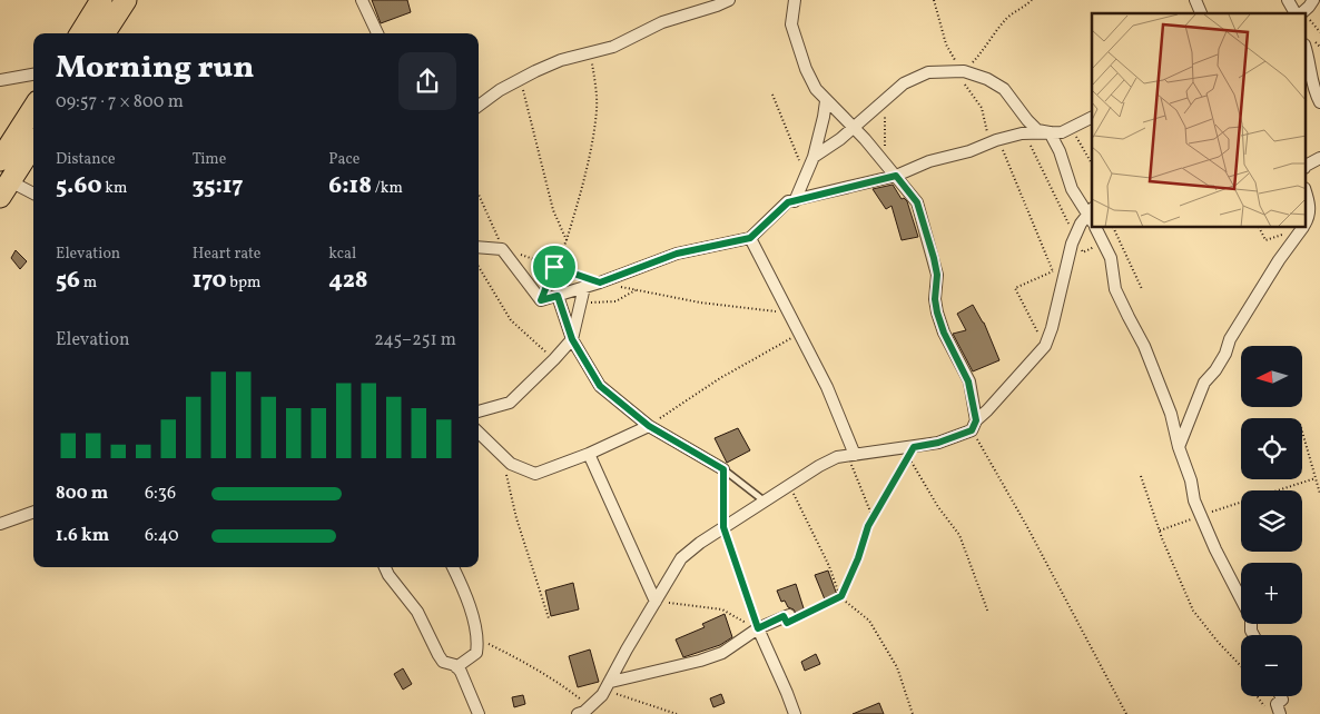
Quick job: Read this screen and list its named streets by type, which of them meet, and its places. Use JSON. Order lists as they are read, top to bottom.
{
  "north": "left",
  "page": {
    "heading": ["Morning run", "09:57 · 7 × 800 m"],
    "stats": [
      ["Distance", "5.60 km"],
      ["Time", "35:17"],
      ["Pace", "6:18 /km"],
      ["Elevation", "56 m"],
      ["Heart rate", "170 bpm"],
      ["kcal", "428"]
    ],
    "chart": ["Elevation", "245–251 m"],
    "map_buttons": ["+", "−"],
    "list": [
      {
        "name": "800 m",
        "note": "6:36"
      },
      {
        "name": "1.6 km",
        "note": "6:40"
      }
    ]
  }
}
